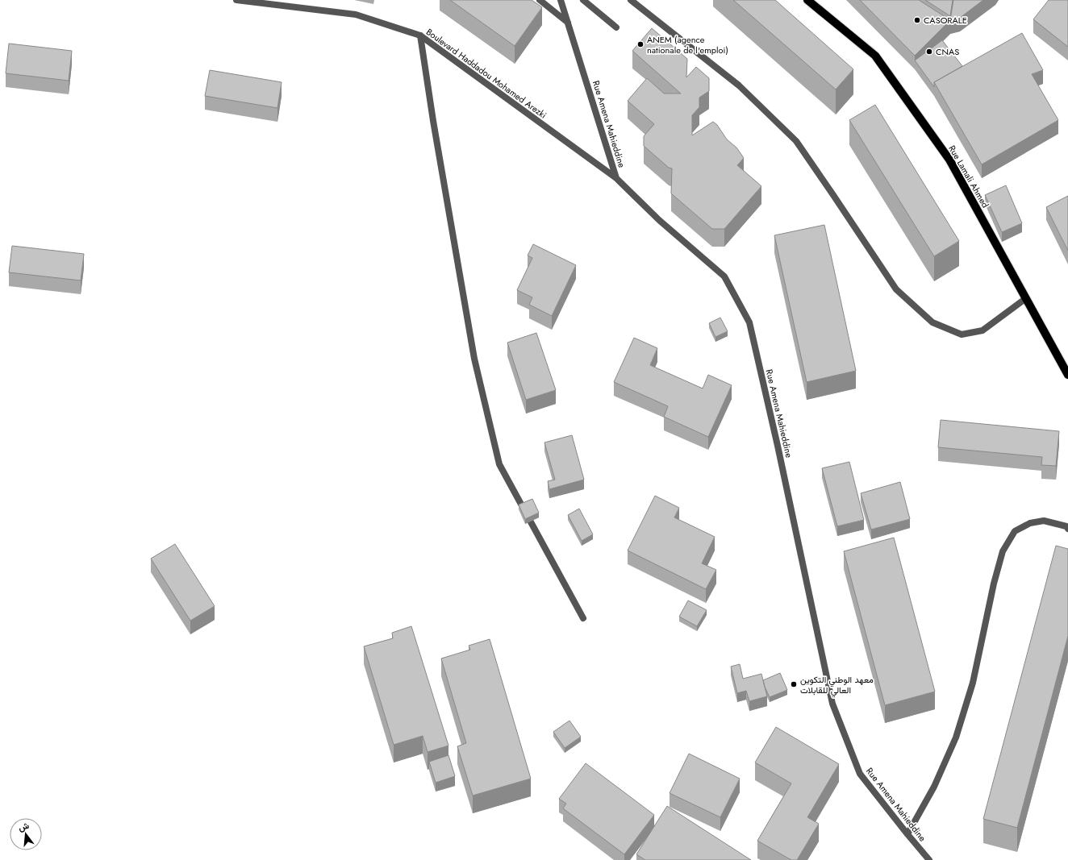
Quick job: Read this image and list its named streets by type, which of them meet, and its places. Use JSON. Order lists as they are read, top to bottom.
{
  "streets": {
    "main road": ["Rue Lamali Ahmed"],
    "street": ["Boulevard Haddadou Mohamed Arezki", "Rue Amena Mahieddine"]
  },
  "crossings": [
    ["Boulevard Haddadou Mohamed Arezki", "Rue Amena Mahieddine"]
  ],
  "places": [
    "CASORALE",
    "ANEM (agence nationale de l'emploi)",
    "CNAS",
    "معهد الوطني التكوين العالي للقابلات"
  ],
  "north": "top"
}
